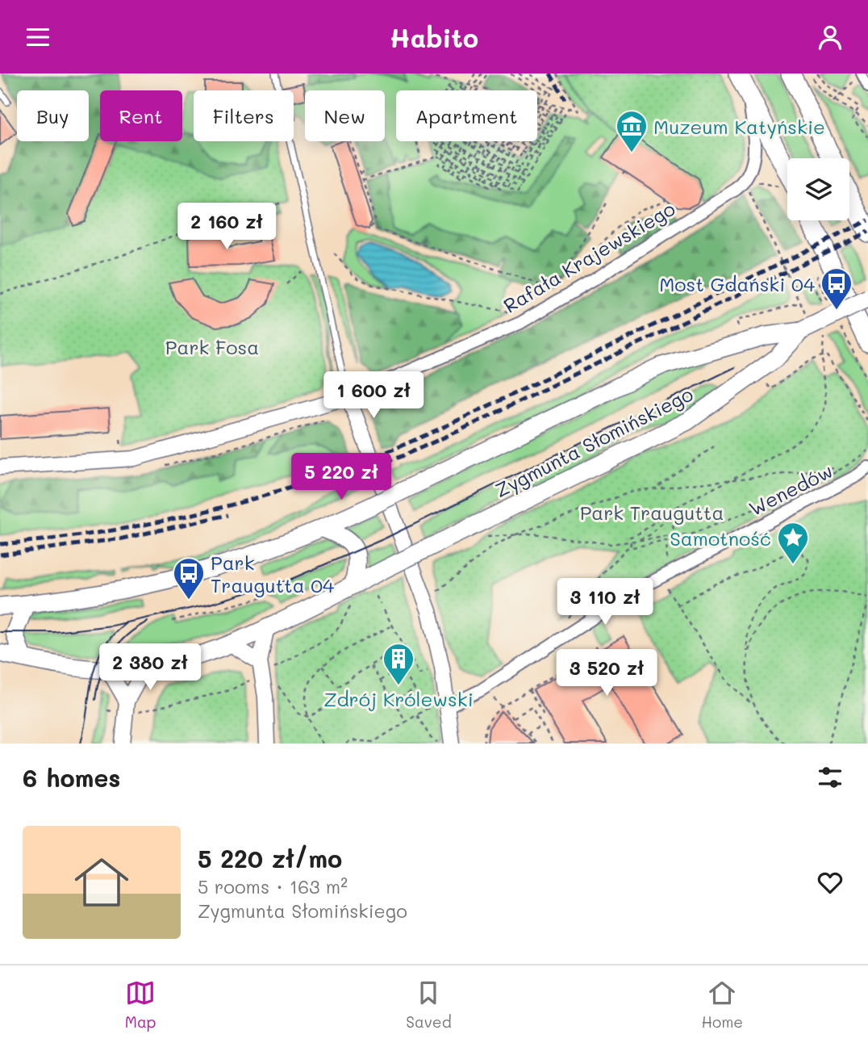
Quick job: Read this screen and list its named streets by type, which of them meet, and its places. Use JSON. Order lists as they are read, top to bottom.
{
  "streets": {
    "main road": ["Zygmunta Słomińskiego"],
    "street": ["Rafała Krajewskiego", "Wenedów"]
  },
  "parks": ["Park Fosa", "Park Traugutta"],
  "places": {
    "museum": ["Muzeum Katyńskie"],
    "bus stop": ["Most Gdański 04", "Park Traugutta 04"],
    "place": ["Samotność"],
    "building": ["Zdrój Królewski"]
  },
  "page": {
    "header": "Habito",
    "chip": [
      "Buy",
      "Rent",
      "Filters",
      "New",
      "Apartment"
    ],
    "price": [
      "2 160 zł",
      "1 600 zł",
      "5 220 zł",
      "3 110 zł",
      "2 380 zł",
      "3 520 zł"
    ],
    "heading": "6 homes",
    "list": [
      {
        "name": "5 220 zł/mo",
        "note": "5 rooms · 163 m² · Zygmunta Słomińskiego"
      }
    ],
    "tabs": ["Map", "Saved", "Home"]
  }
}
